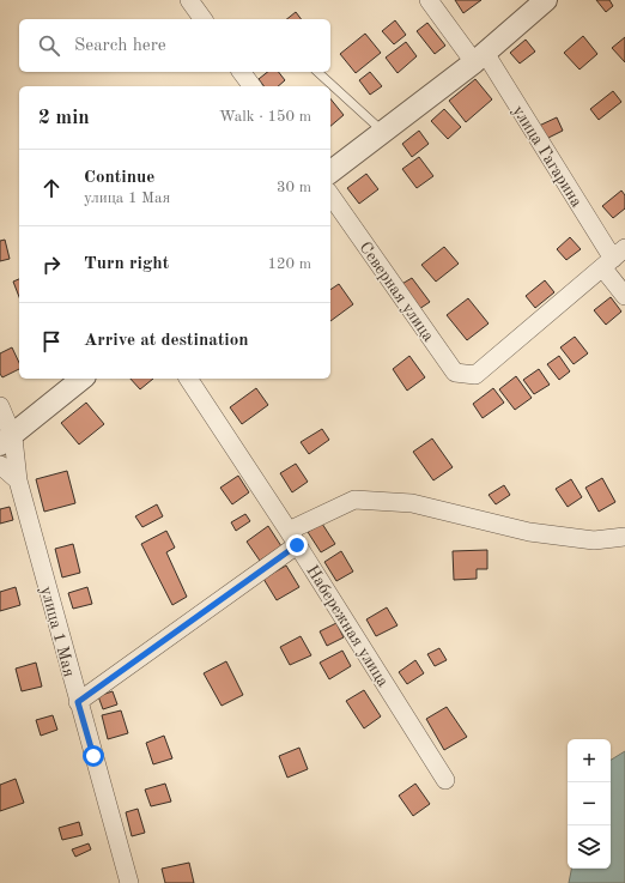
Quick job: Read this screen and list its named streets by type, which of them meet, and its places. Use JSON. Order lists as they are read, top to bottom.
{
  "streets": {
    "street": [
      "улица Гагарина",
      "Северная улица",
      "Набережная улица",
      "улица 1 Мая"
    ]
  },
  "crossings": [
    ["улица Гагарина", "Северная улица"]
  ],
  "page": {
    "search": "Search here",
    "heading": ["2 min", "Walk · 150 m"],
    "list": [
      ["Continue", "улица 1 Мая", "30 m"],
      ["Turn right", "120 m"],
      "Arrive at destination"
    ],
    "map_buttons": ["+", "−"]
  }
}
